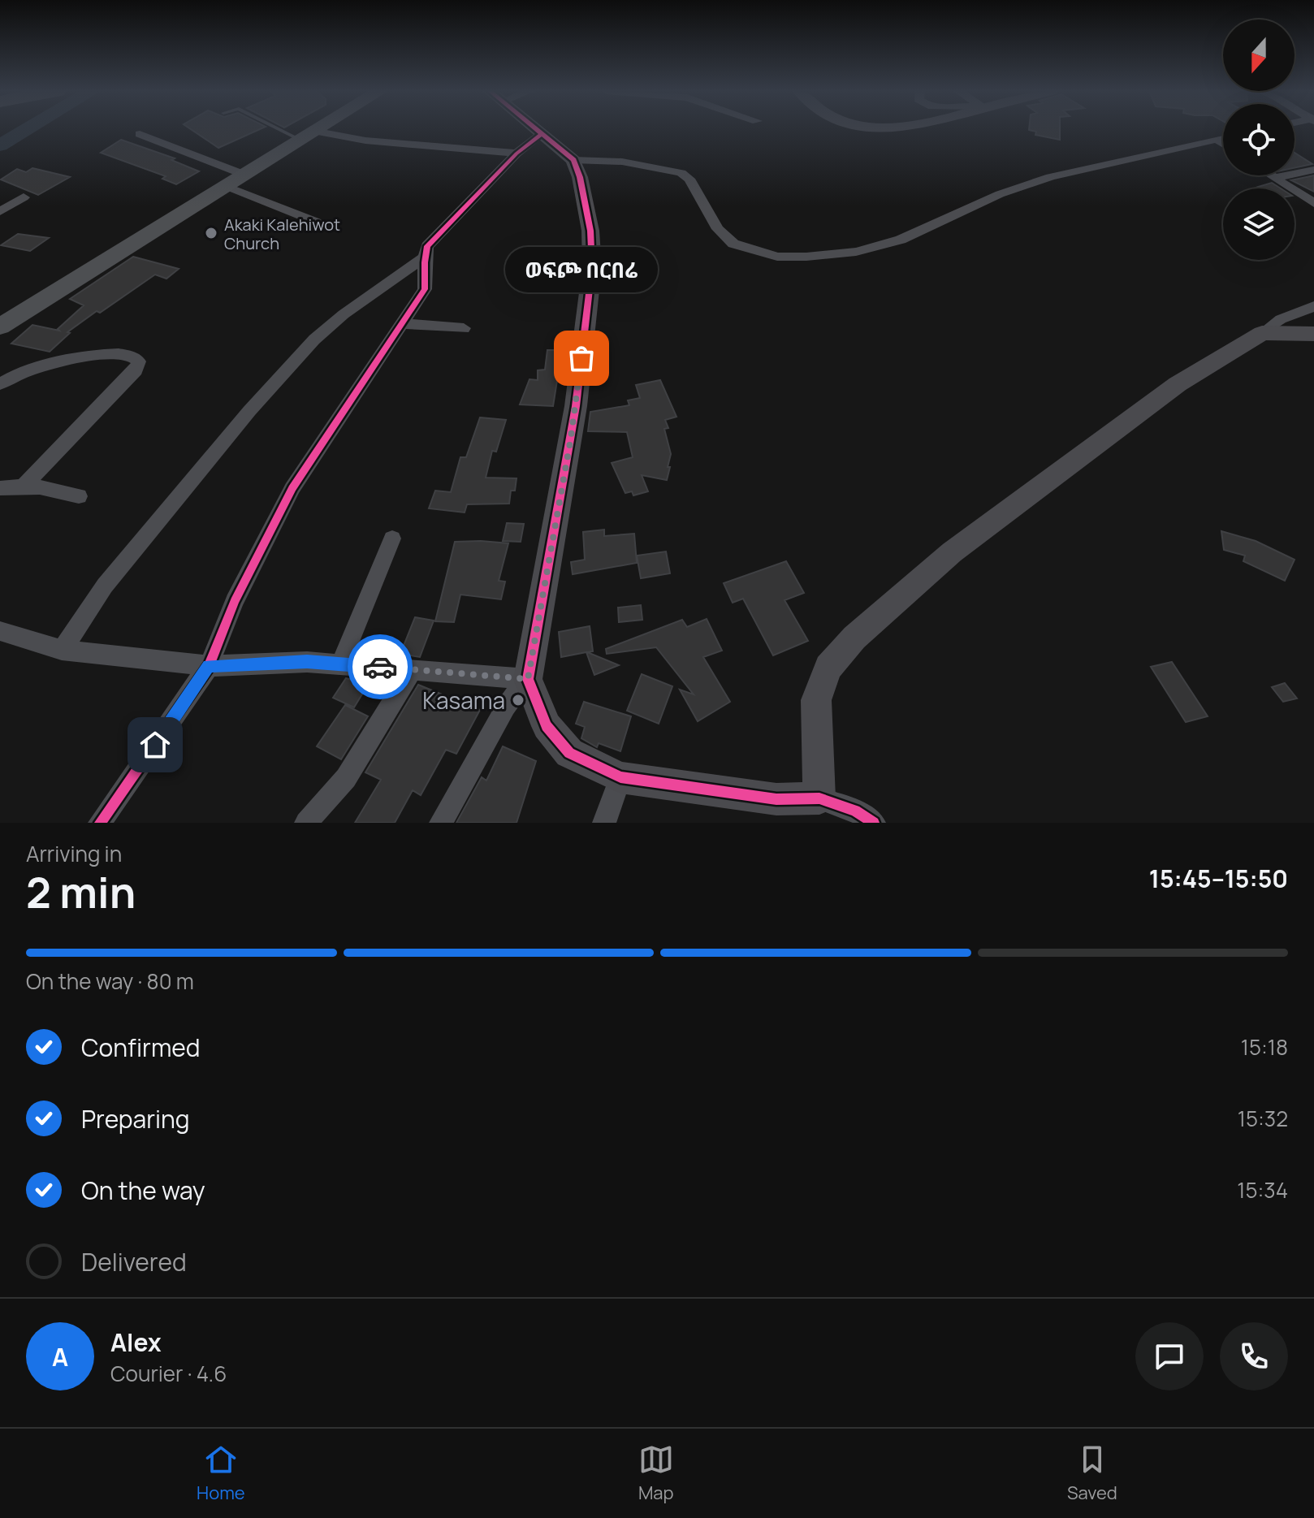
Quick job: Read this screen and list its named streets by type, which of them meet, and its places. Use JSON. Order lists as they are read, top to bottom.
{
  "places": ["Akaki Kalehiwot Church", "ወፍጮ በርበሬ", "Kasama"],
  "north": "bottom",
  "page": {
    "bubble": "ወፍጮ በርበሬ",
    "heading": ["2 min", "Arriving in", "15:45–15:50"],
    "panel": ["Alex", "Courier · 4.6"],
    "bar": "On the way · 80 m",
    "list": [
      ["Confirmed", "15:18"],
      ["Preparing", "15:32"],
      ["On the way", "15:34"],
      "Delivered"
    ],
    "round": "A",
    "tabs": ["Home", "Map", "Saved"]
  }
}
